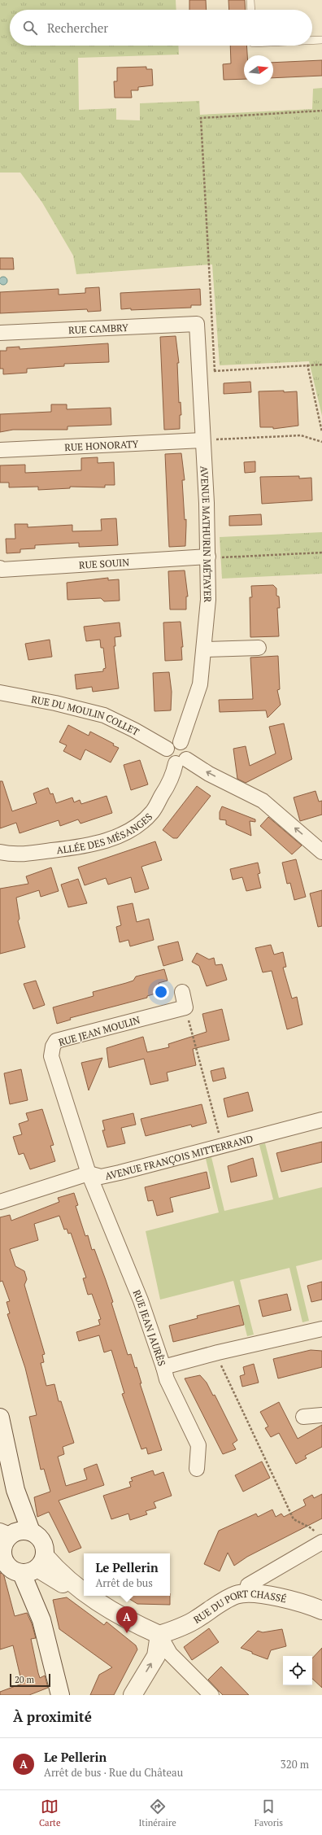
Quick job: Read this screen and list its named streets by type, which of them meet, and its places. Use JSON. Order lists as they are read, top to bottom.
{
  "streets": {
    "street": [
      "RUE CAMBRY",
      "RUE HONORATY",
      "AVENUE MATHURIN MÉTAYER",
      "RUE SOUIN",
      "RUE DU MOULIN COLLET",
      "ALLÉE DES MÉSANGES",
      "RUE JEAN MOULIN",
      "AVENUE FRANÇOIS MITTERRAND",
      "RUE JEAN JAURÈS",
      "RUE DU PORT CHASSÉ"
    ]
  },
  "crossings": [
    ["RUE CAMBRY", "AVENUE MATHURIN MÉTAYER"],
    ["RUE HONORATY", "AVENUE MATHURIN MÉTAYER"],
    ["AVENUE MATHURIN MÉTAYER", "RUE SOUIN"],
    ["AVENUE MATHURIN MÉTAYER", "RUE DU MOULIN COLLET"],
    ["AVENUE MATHURIN MÉTAYER", "ALLÉE DES MÉSANGES"],
    ["RUE DU MOULIN COLLET", "ALLÉE DES MÉSANGES"],
    ["RUE JEAN MOULIN", "AVENUE FRANÇOIS MITTERRAND"],
    ["RUE JEAN MOULIN", "RUE JEAN JAURÈS"],
    ["AVENUE FRANÇOIS MITTERRAND", "RUE JEAN JAURÈS"]
  ],
  "scale_bar": "20 m",
  "north": "right",
  "page": {
    "search": "Rechercher",
    "popup": ["Le Pellerin", "Arrêt de bus"],
    "pins": "A",
    "scale": "20 m",
    "heading": "À proximité",
    "list": [
      {
        "mark": "A",
        "name": "Le Pellerin",
        "note": "Arrêt de bus · Rue du Château",
        "value": "320 m"
      }
    ],
    "nav": ["Carte", "Itinéraire", "Favoris"]
  }
}
